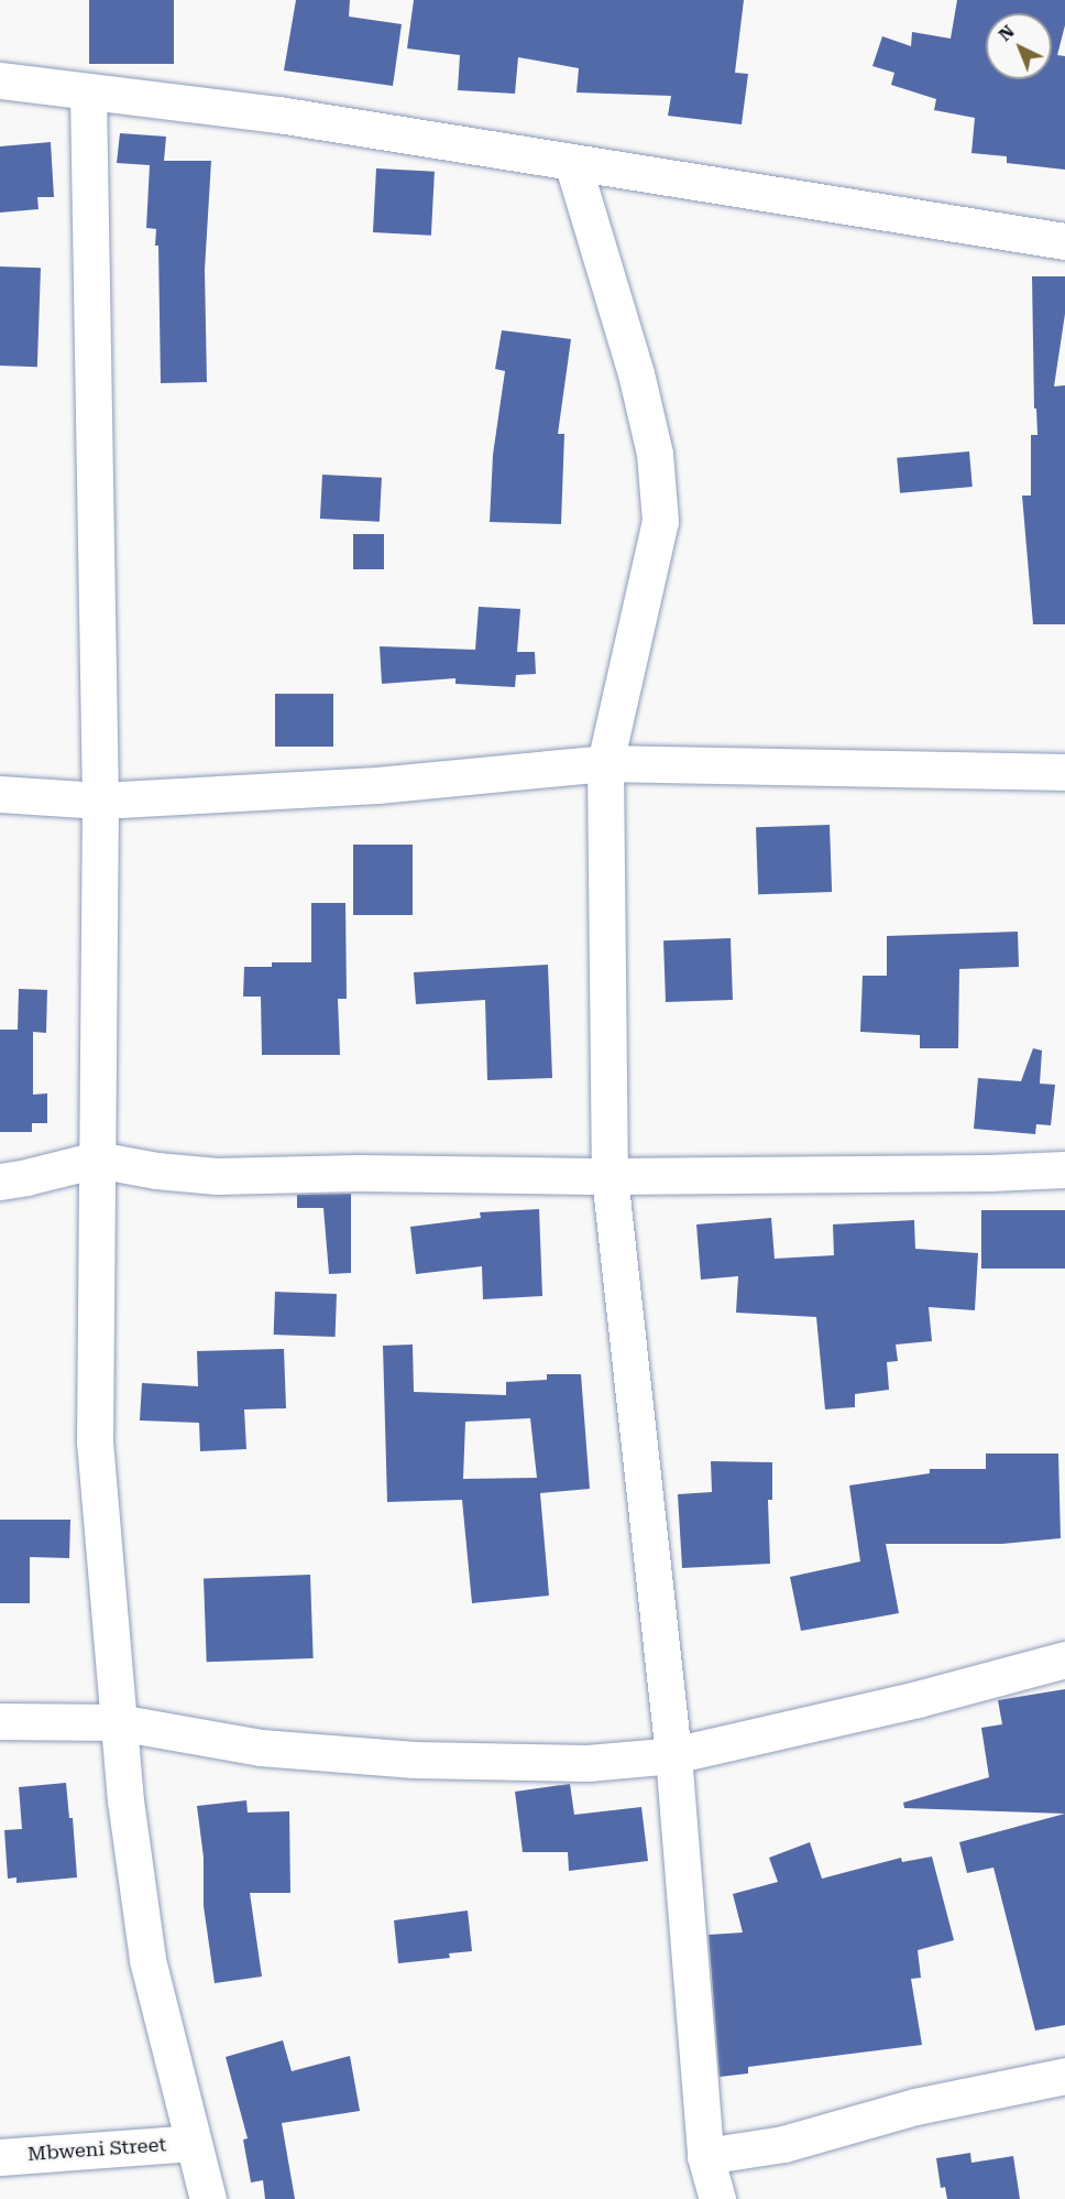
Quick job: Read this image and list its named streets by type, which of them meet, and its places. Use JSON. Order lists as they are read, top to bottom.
{
  "streets": {
    "street": ["Mbweni Street"]
  },
  "north": "top left"
}
